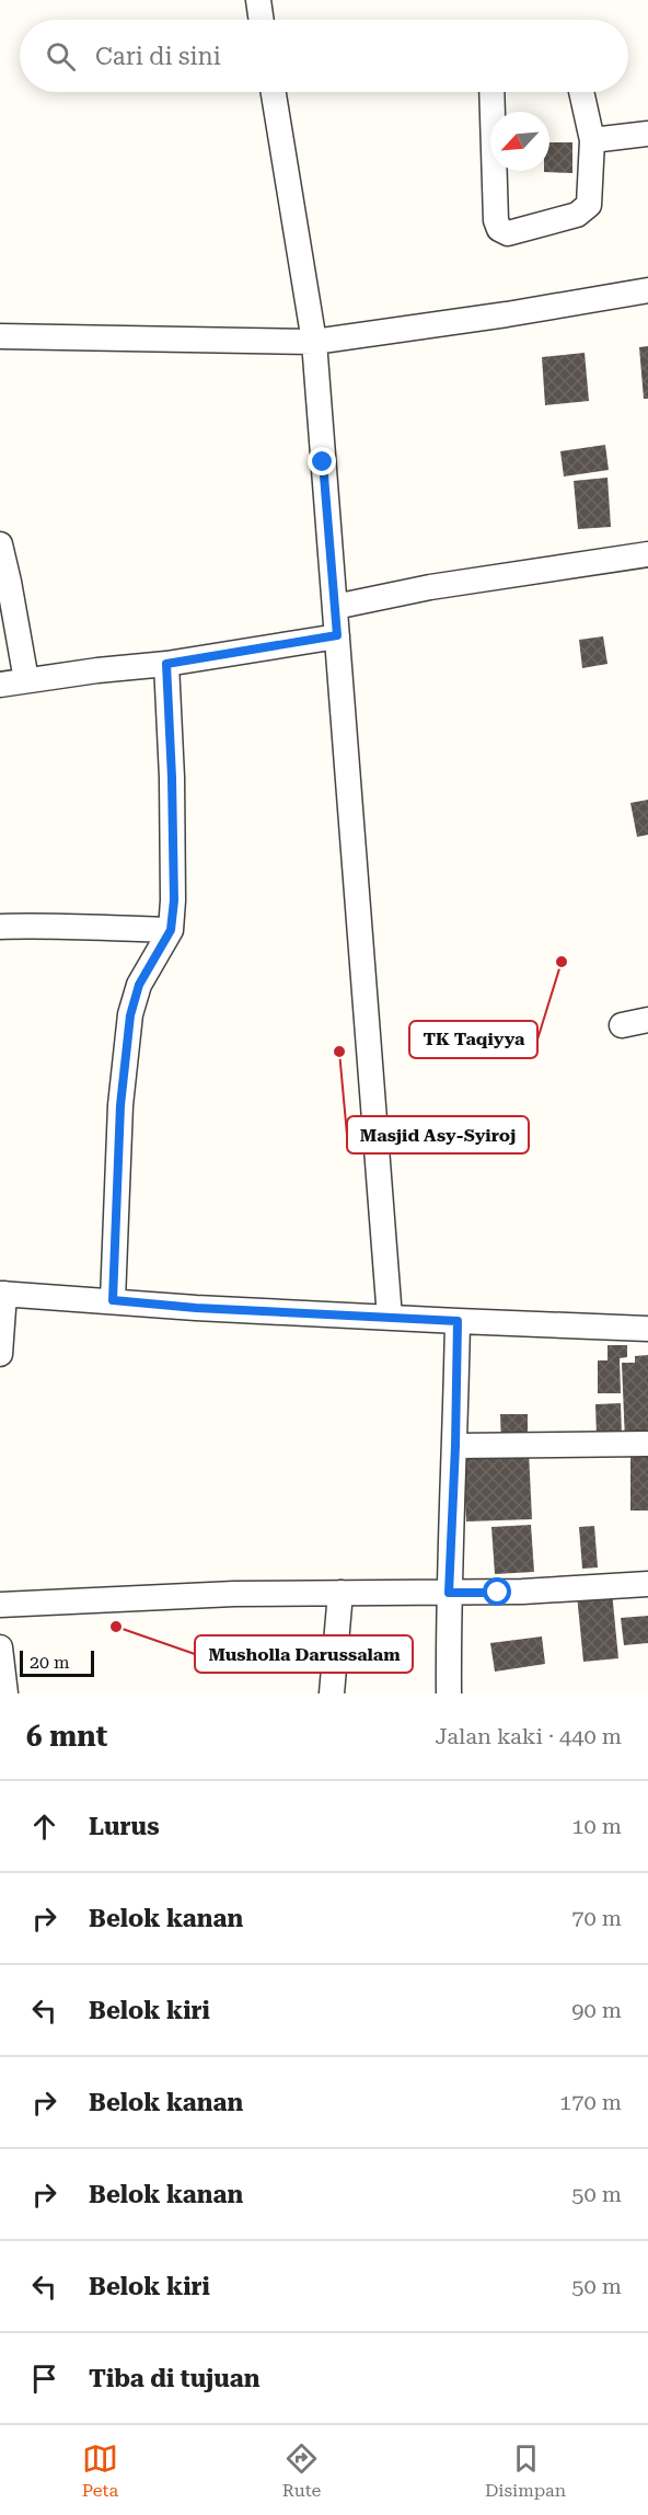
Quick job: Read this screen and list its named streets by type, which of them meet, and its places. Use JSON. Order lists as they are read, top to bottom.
{
  "places": ["TK Taqiyya", "Masjid Asy-Syiroj", "Musholla Darussalam"],
  "scale_bar": "20 m",
  "north": "bottom left",
  "page": {
    "search": "Cari di sini",
    "scale": "20 m",
    "heading": ["6 mnt", "Jalan kaki · 440 m"],
    "list": [
      ["Lurus", "10 m"],
      ["Belok kanan", "70 m"],
      ["Belok kiri", "90 m"],
      ["Belok kanan", "170 m"],
      ["Belok kanan", "50 m"],
      ["Belok kiri", "50 m"],
      "Tiba di tujuan"
    ],
    "nav": ["Peta", "Rute", "Disimpan"]
  }
}
